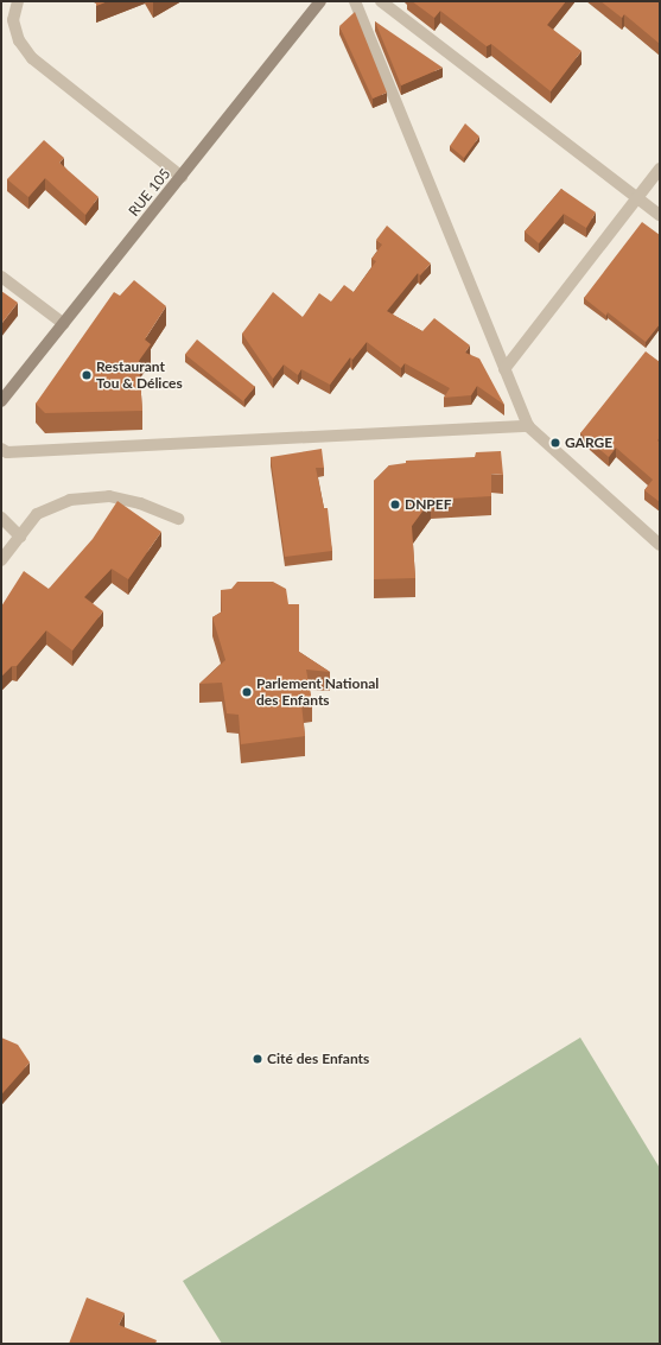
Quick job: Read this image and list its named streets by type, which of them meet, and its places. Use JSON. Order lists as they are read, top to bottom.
{
  "streets": {
    "street": ["RUE 105"]
  },
  "places": [
    "Restaurant Tou & Délices",
    "GARGE",
    "DNPEF",
    "Parlement National des Enfants",
    "Cité des Enfants"
  ]
}
